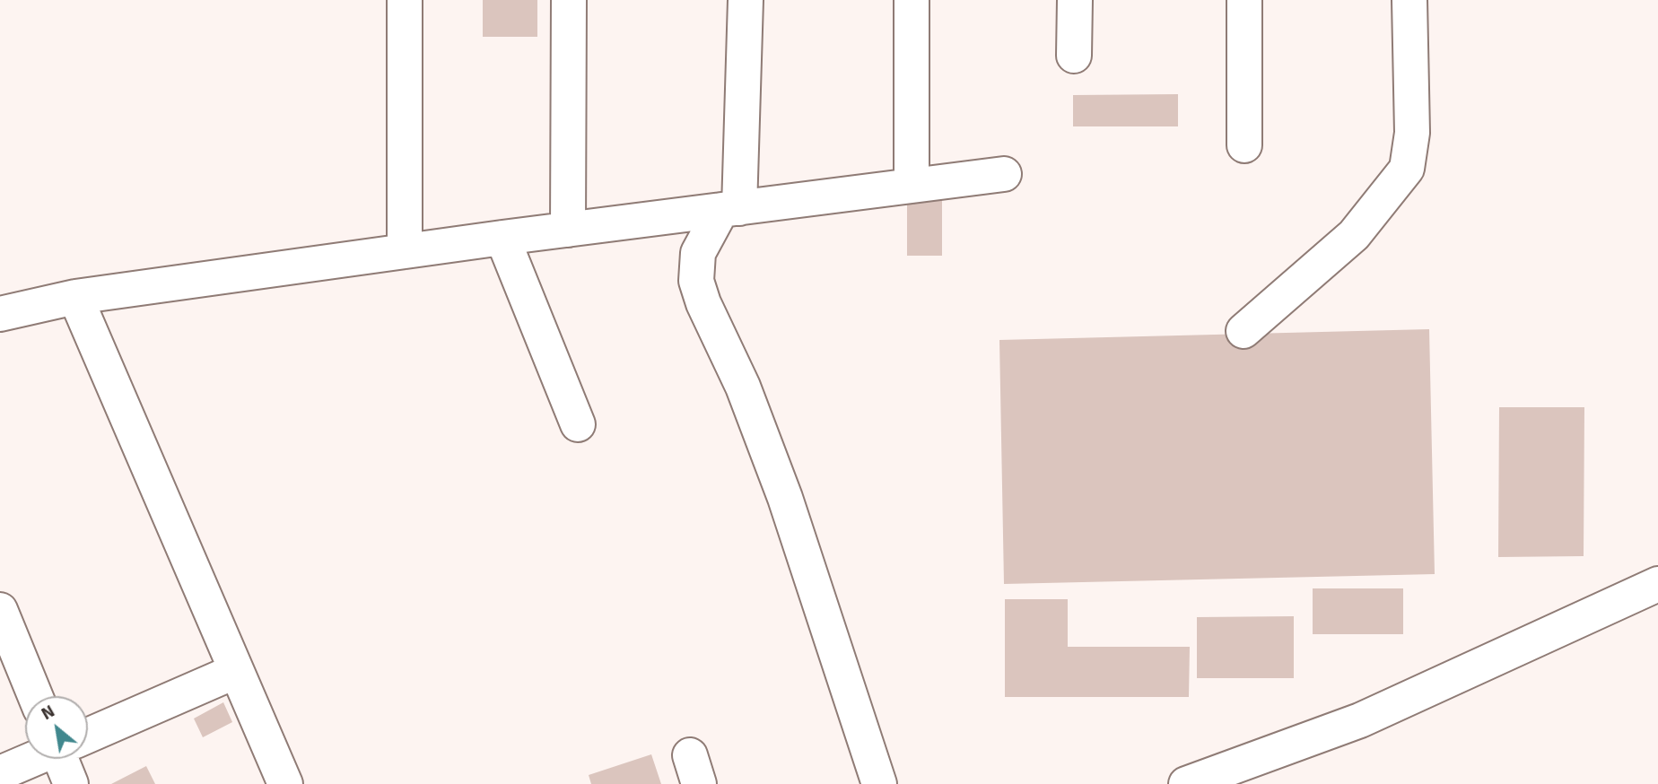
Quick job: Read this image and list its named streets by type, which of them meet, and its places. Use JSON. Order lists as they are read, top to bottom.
{
  "north": "top left"
}
